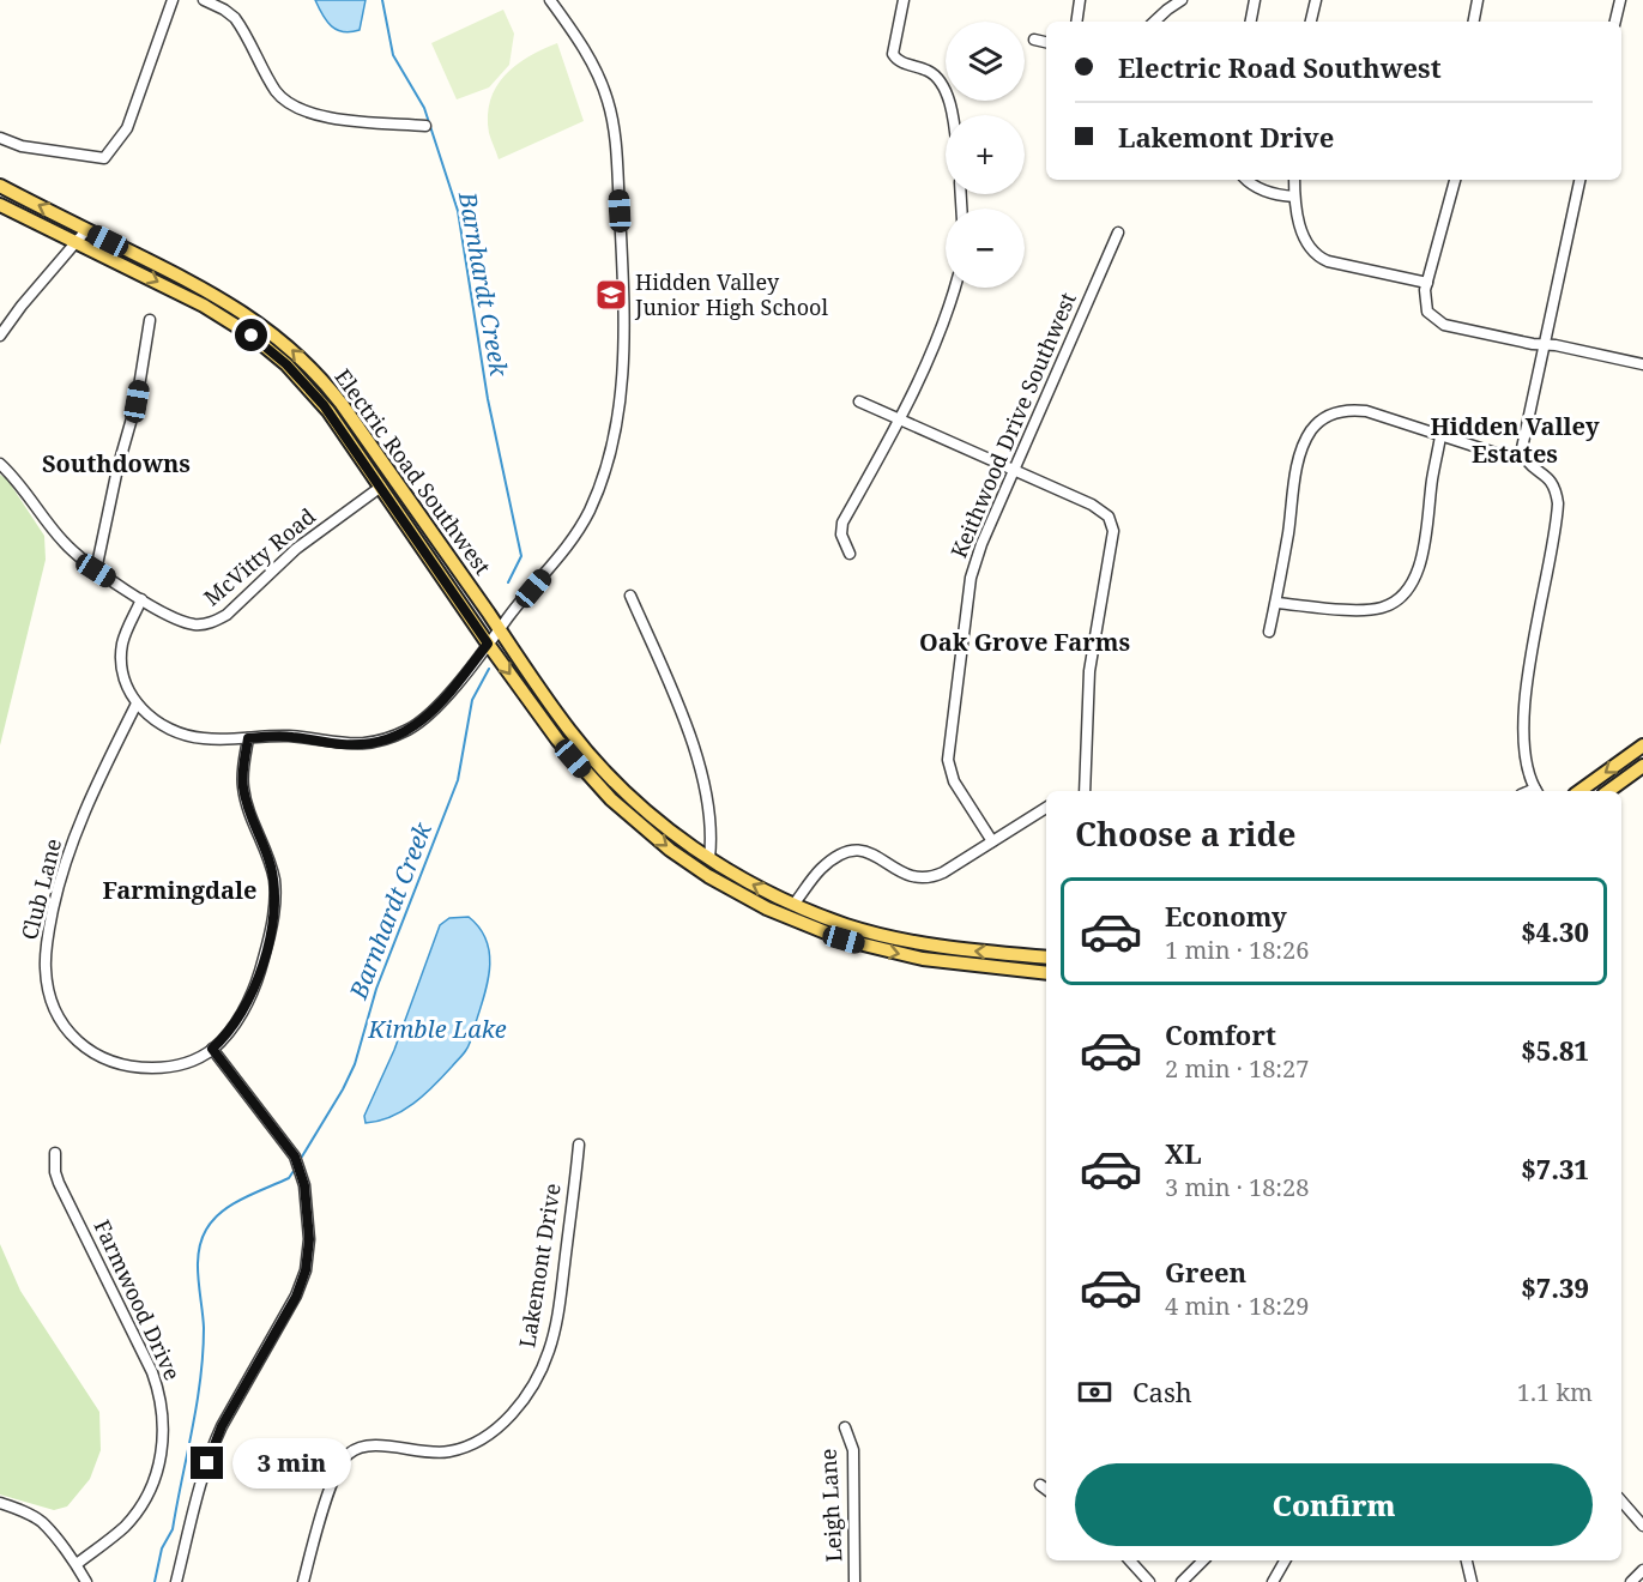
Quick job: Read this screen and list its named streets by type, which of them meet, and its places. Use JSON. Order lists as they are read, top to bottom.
{
  "streets": {
    "main road": ["Electric Road Southwest"],
    "street": [
      "Keithwood Drive Southwest",
      "McVitty Road",
      "Club Lane",
      "Lakemont Drive",
      "Farmwood Drive",
      "Leigh Lane"
    ]
  },
  "crossings": [
    ["Electric Road Southwest", "McVitty Road"]
  ],
  "districts": [
    "Hidden Valley Estates",
    "Southdowns",
    "Oak Grove Farms",
    "Farmingdale"
  ],
  "water": ["Barnhardt Creek", "Kimble Lake"],
  "places": {
    "school or university": ["Hidden Valley Junior High School"]
  },
  "page": {
    "map_buttons": ["+", "−"],
    "banner": ["Electric Road Southwest", "Lakemont Drive"],
    "heading": "Choose a ride",
    "list": [
      {
        "name": "Economy",
        "note": "1 min · 18:26",
        "value": "$4.30"
      },
      {
        "name": "Comfort",
        "note": "2 min · 18:27",
        "value": "$5.81"
      },
      {
        "name": "XL",
        "note": "3 min · 18:28",
        "value": "$7.31"
      },
      {
        "name": "Green",
        "note": "4 min · 18:29",
        "value": "$7.39"
      }
    ],
    "pay": ["Cash", "1.1 km"],
    "bubble": "3 min",
    "buttons": "Confirm"
  }
}
